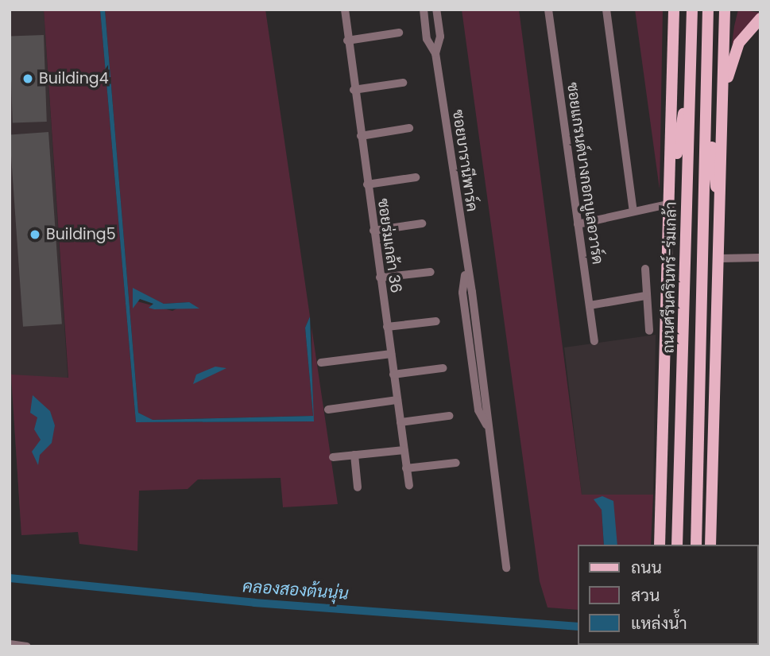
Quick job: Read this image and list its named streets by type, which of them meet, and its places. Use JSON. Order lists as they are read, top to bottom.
{
  "streets": {
    "main road": ["ถนนศรีนครินทร์-ร่มเกล้า"],
    "street": ["ซอยบารานีพาร์ค", "ซอยแกรนด์บางกอกบูเลอวาร์ด", "ซอยร่มเกล้า 36"]
  },
  "water": ["คลองสองต้นนุ่น"],
  "places": ["Building4", "Building5"],
  "legend": ["ถนน", "สวน", "แหล่งน้ำ"]
}
